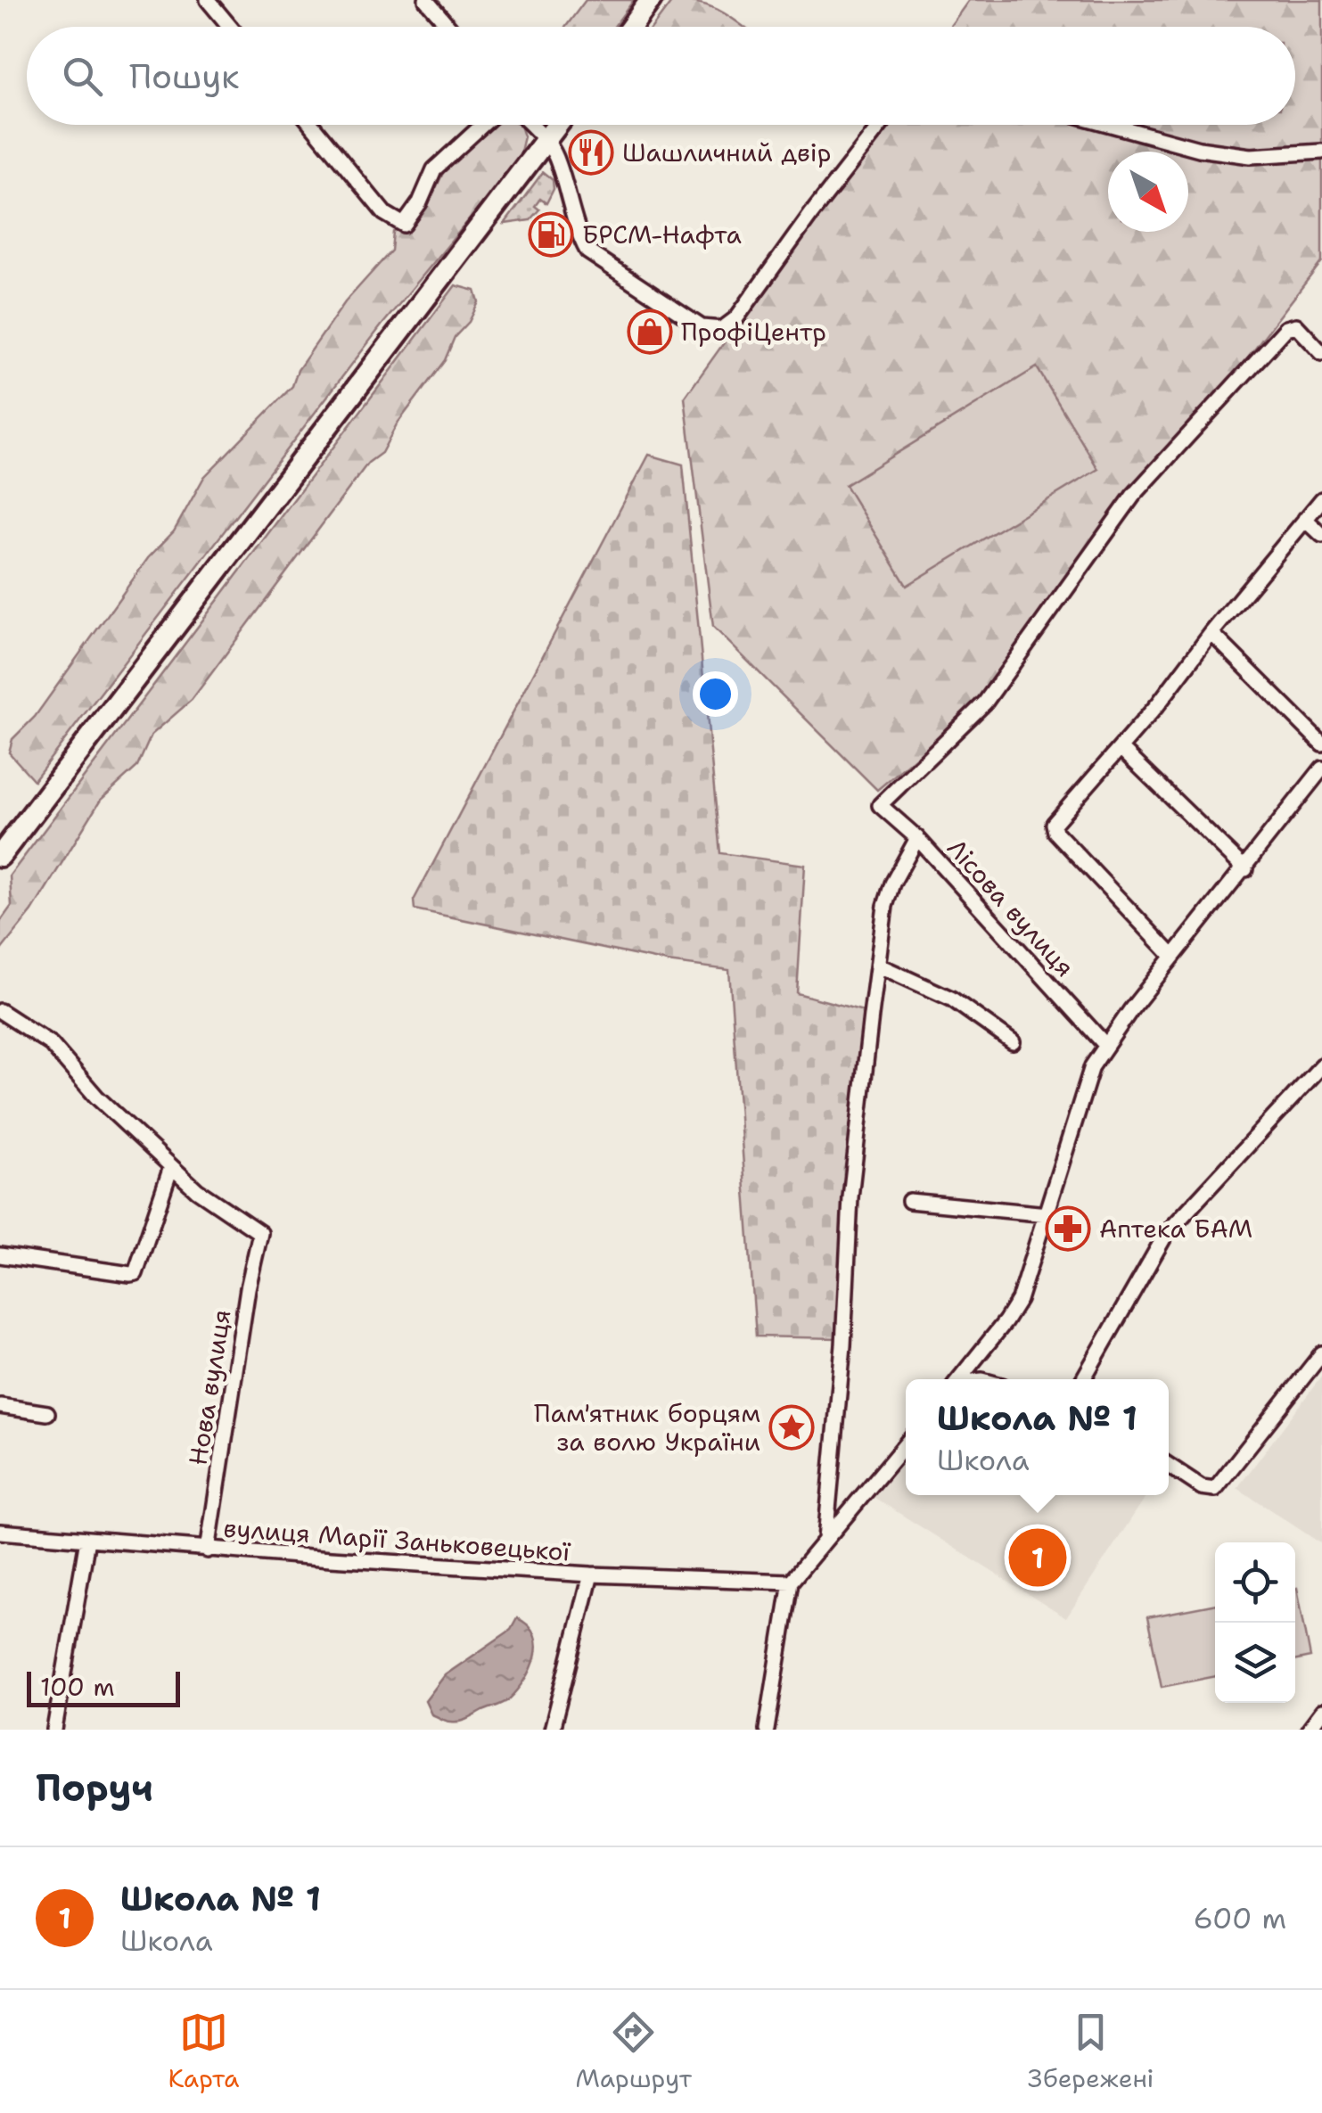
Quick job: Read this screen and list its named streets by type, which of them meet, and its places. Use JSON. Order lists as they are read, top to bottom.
{
  "streets": {
    "street": ["Лісова вулиця", "Нова вулиця", "вулиця Марії Заньковецької"]
  },
  "crossings": [
    ["Нова вулиця", "вулиця Марії Заньковецької"]
  ],
  "places": {
    "restaurant": ["Шашличний двір"],
    "fuel station": ["БРСМ-Нафта"],
    "shop": ["ПрофіЦентр"],
    "pharmacy": ["Аптека БАМ"],
    "place": ["Пам'ятник борцям за волю України"]
  },
  "scale_bar": "100 m",
  "north": "bottom right",
  "page": {
    "search": "Пошук",
    "popup": ["Школа № 1", "Школа"],
    "pins": "1",
    "scale": "100 m",
    "heading": "Поруч",
    "list": [
      {
        "mark": "1",
        "name": "Школа № 1",
        "note": "Школа",
        "value": "600 m"
      }
    ],
    "nav": ["Карта", "Маршрут", "Збережені"]
  }
}
